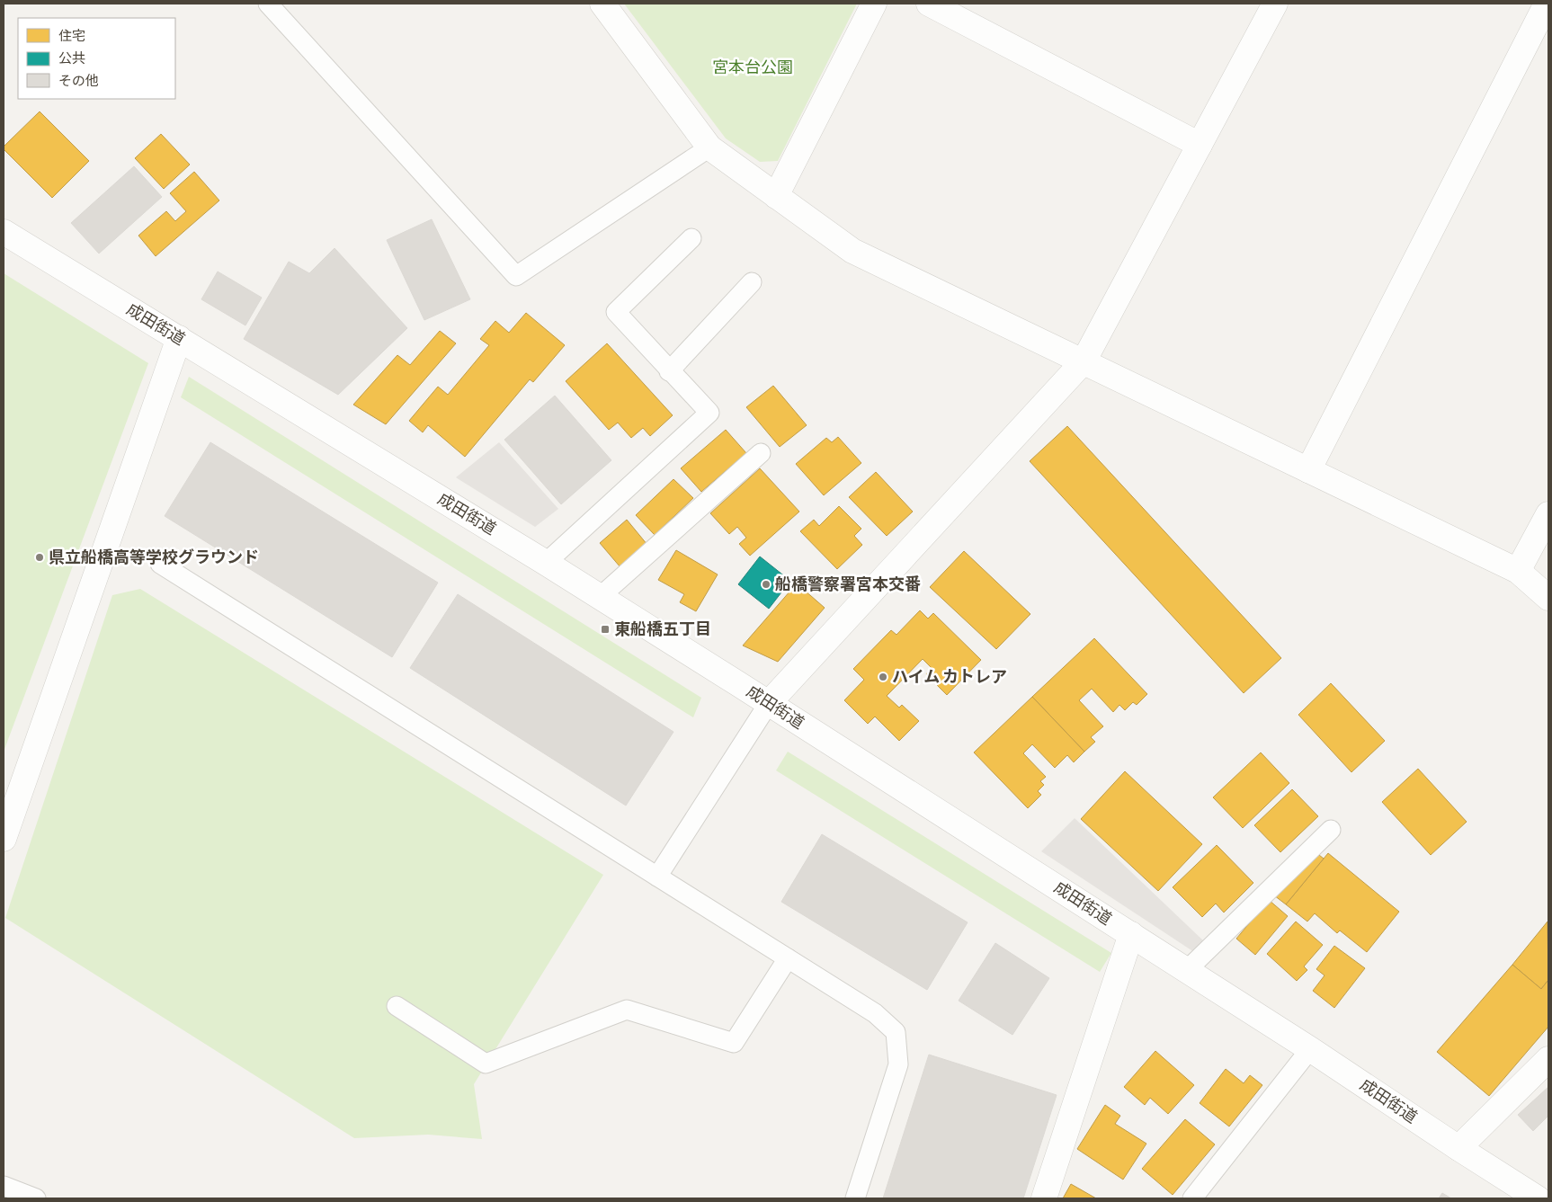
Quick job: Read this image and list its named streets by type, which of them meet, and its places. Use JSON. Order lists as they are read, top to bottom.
{
  "streets": {
    "street": ["成田街道"]
  },
  "parks": ["宮本台公園"],
  "places": {
    "other": ["県立船橋高等学校グラウンド", "船橋警察署宮本交番", "ハイム カトレア"],
    "transit": ["東船橋五丁目"]
  },
  "legend": ["住宅", "公共", "その他"]
}
